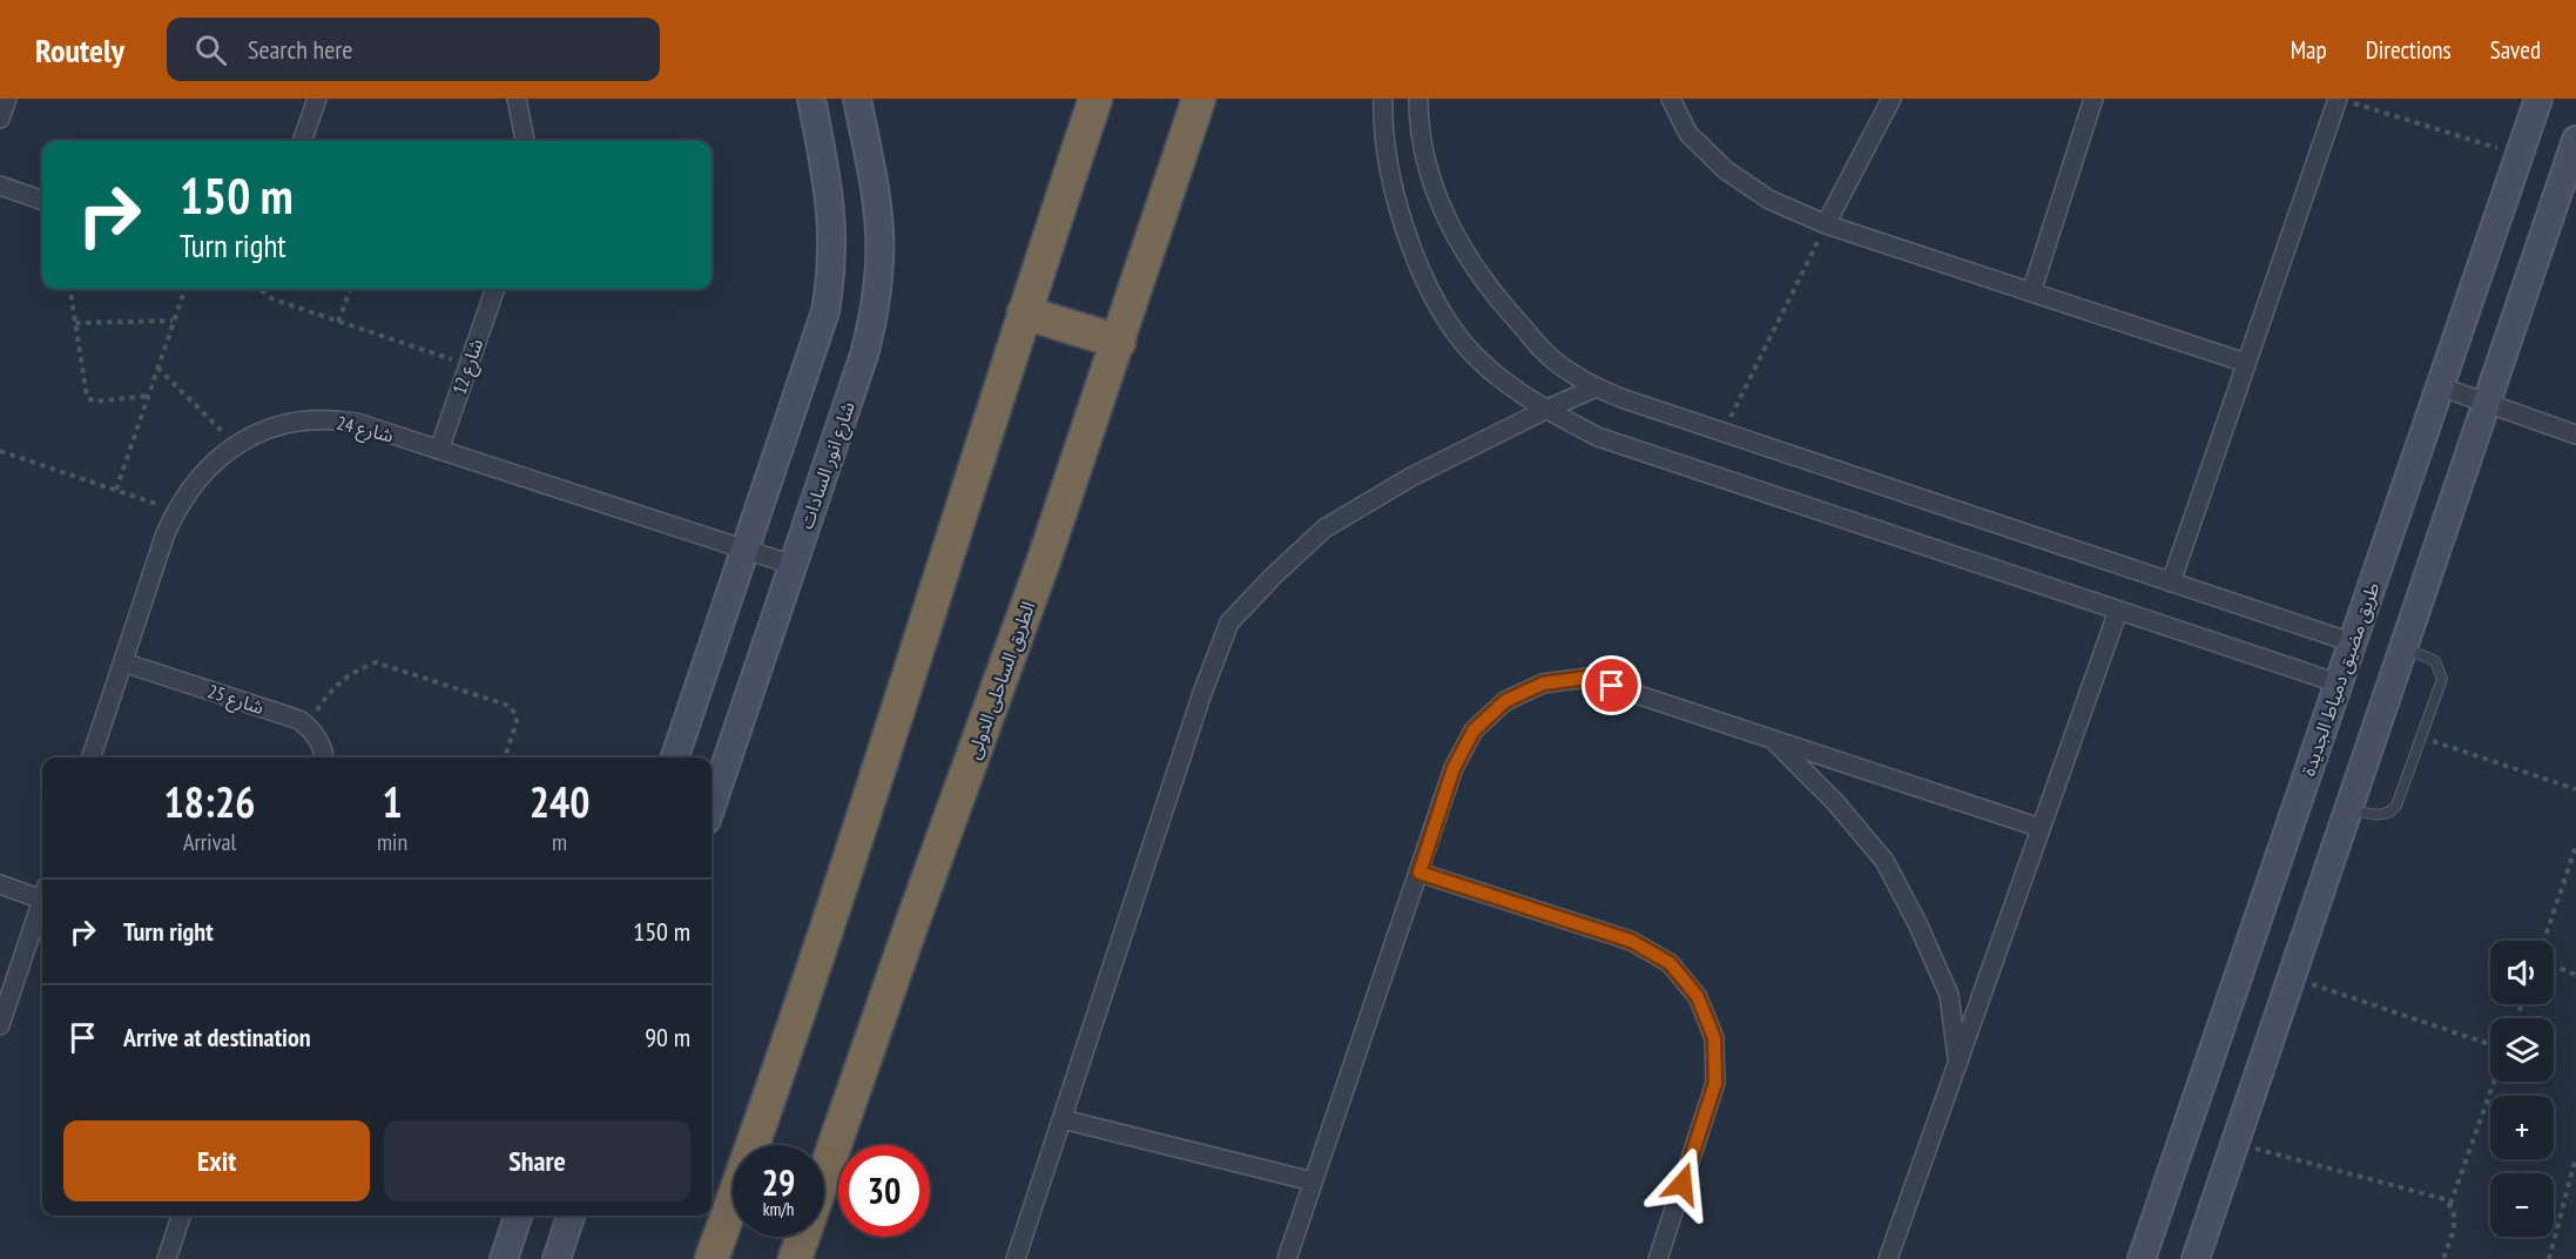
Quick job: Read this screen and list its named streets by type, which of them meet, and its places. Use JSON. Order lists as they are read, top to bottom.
{
  "streets": {
    "highway": ["الطريق الساحلى الدولى"],
    "street": [
      "شارع 12",
      "شارع 24",
      "شارع انور السادات",
      "طريق مضيق دمياط الجديدة",
      "شارع 25"
    ]
  },
  "crossings": [
    ["شارع 12", "شارع 24"],
    ["شارع 24", "شارع انور السادات"],
    ["شارع 24", "شارع 25"]
  ],
  "page": {
    "header": "Routely",
    "search": "Search here",
    "nav": ["Map", "Directions", "Saved"],
    "turn": ["150 m", "Turn right"],
    "eta": [
      "18:26",
      "Arrival",
      "1",
      "min",
      "240",
      "m"
    ],
    "list": [
      {
        "name": "Turn right",
        "value": "150 m"
      },
      {
        "name": "Arrive at destination",
        "value": "90 m"
      }
    ],
    "map_buttons": ["+", "−"],
    "buttons": ["Exit", "Share"],
    "speed": "29 km/h",
    "limit": "30"
  }
}
